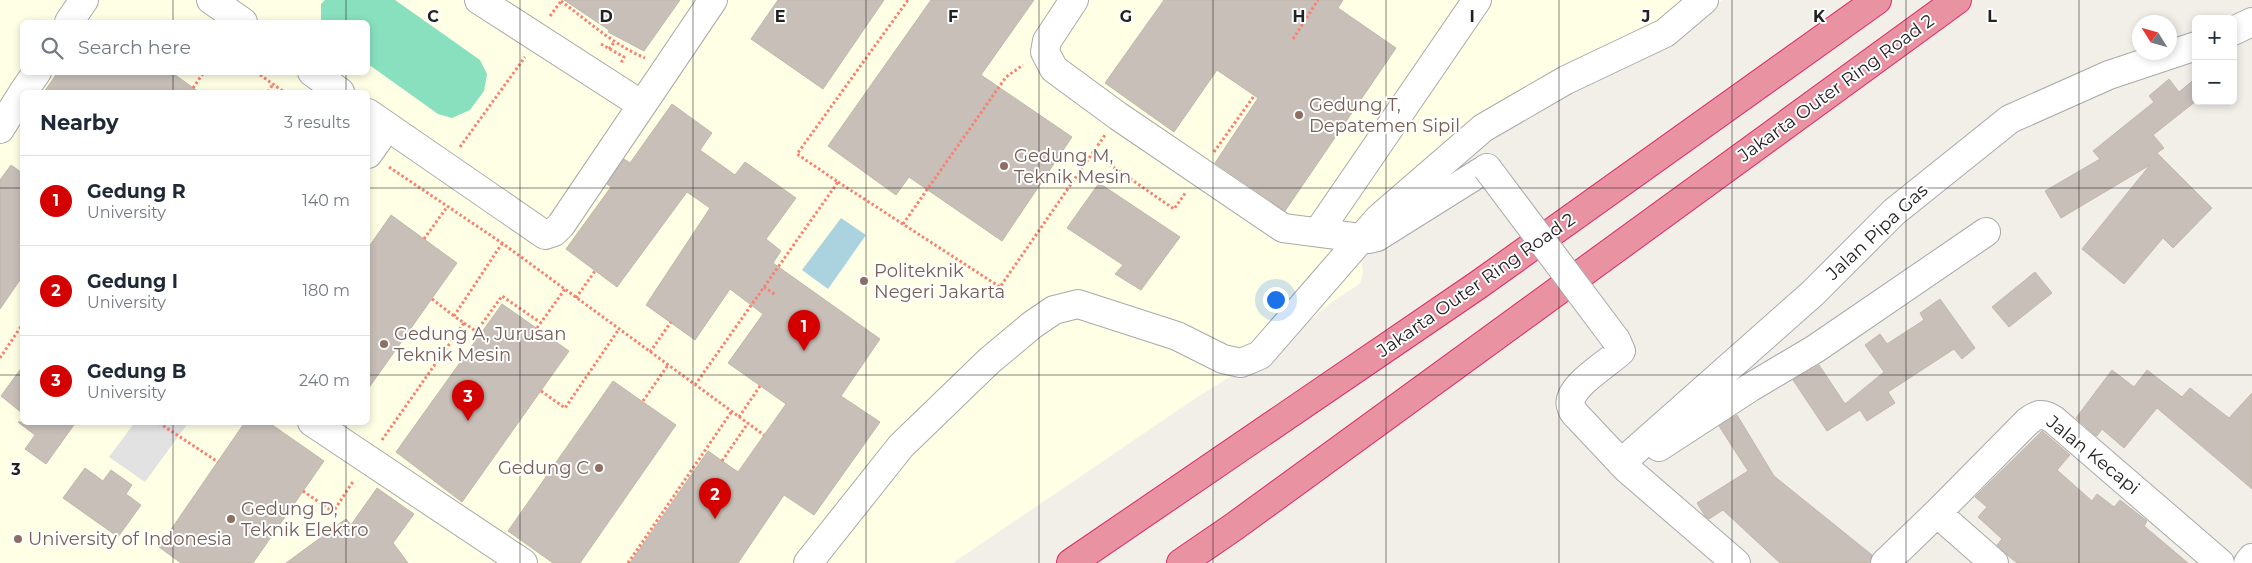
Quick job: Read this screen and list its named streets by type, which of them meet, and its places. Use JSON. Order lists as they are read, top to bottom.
{
  "streets": {
    "highway": ["Jakarta Outer Ring Road 2"],
    "street": ["Jalan Pipa Gas", "Jalan Kecapi"]
  },
  "places": [
    "Gedung T, Depatemen Sipil",
    "Gedung M, Teknik Mesin",
    "Politeknik Negeri Jakarta",
    "Gedung A, Jurusan Teknik Mesin",
    "Gedung C",
    "Gedung D, Teknik Elektro",
    "University of Indonesia"
  ],
  "north": "top left",
  "page": {
    "map_buttons": ["+", "−"],
    "search": "Search here",
    "heading": ["Nearby", "3 results"],
    "list": [
      {
        "mark": "1",
        "name": "Gedung R",
        "note": "University",
        "value": "140 m"
      },
      {
        "mark": "2",
        "name": "Gedung I",
        "note": "University",
        "value": "180 m"
      },
      {
        "mark": "3",
        "name": "Gedung B",
        "note": "University",
        "value": "240 m"
      }
    ],
    "pins": ["1", "3", "2"]
  },
  "grid": {
    "columns": [
      "C",
      "D",
      "E",
      "F",
      "G",
      "H",
      "I",
      "J",
      "K",
      "L"
    ],
    "rows": ["3"]
  }
}
